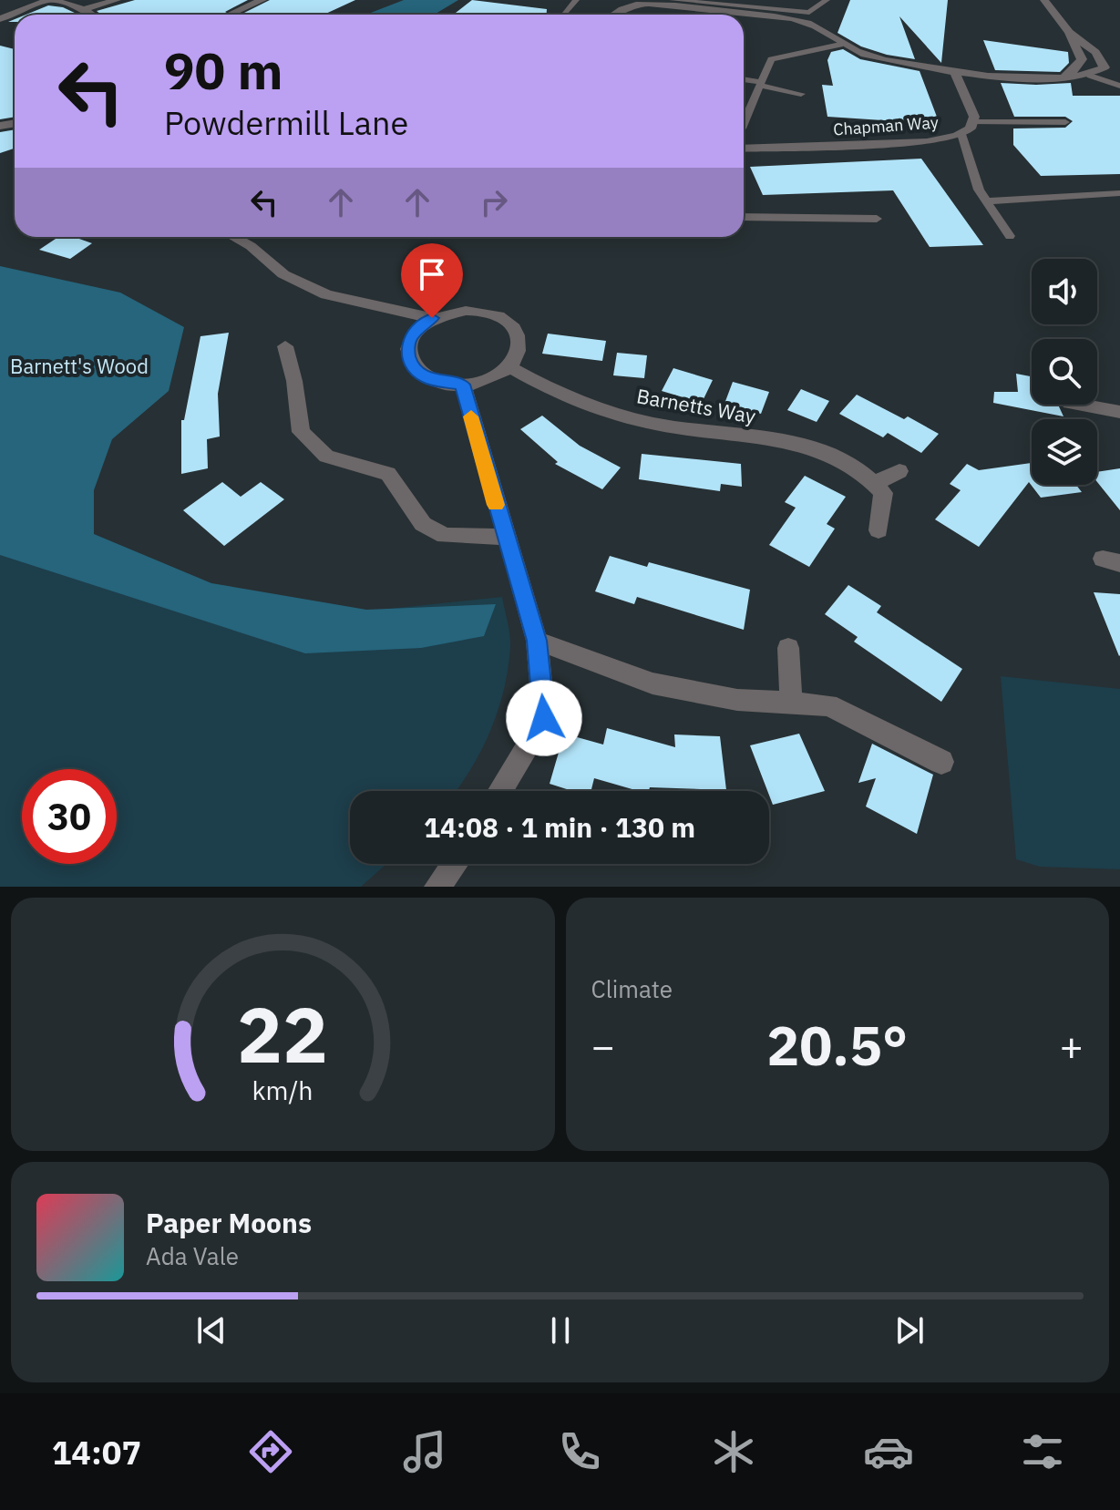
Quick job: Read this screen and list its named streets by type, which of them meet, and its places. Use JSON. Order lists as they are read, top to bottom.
{
  "streets": {
    "street": ["Chapman Way", "Barnetts Way"]
  },
  "parks": ["Barnett's Wood"],
  "page": {
    "turn": ["90 m", "Powdermill Lane"],
    "limit": "30",
    "trip": "14:08 · 1 min · 130 m",
    "tile": "Climate",
    "heat": ["−", "20.5°", "+"],
    "song": ["Paper Moons", "Ada Vale"],
    "tabs": "14:07",
    "gauge": ["22", "km/h"]
  }
}
